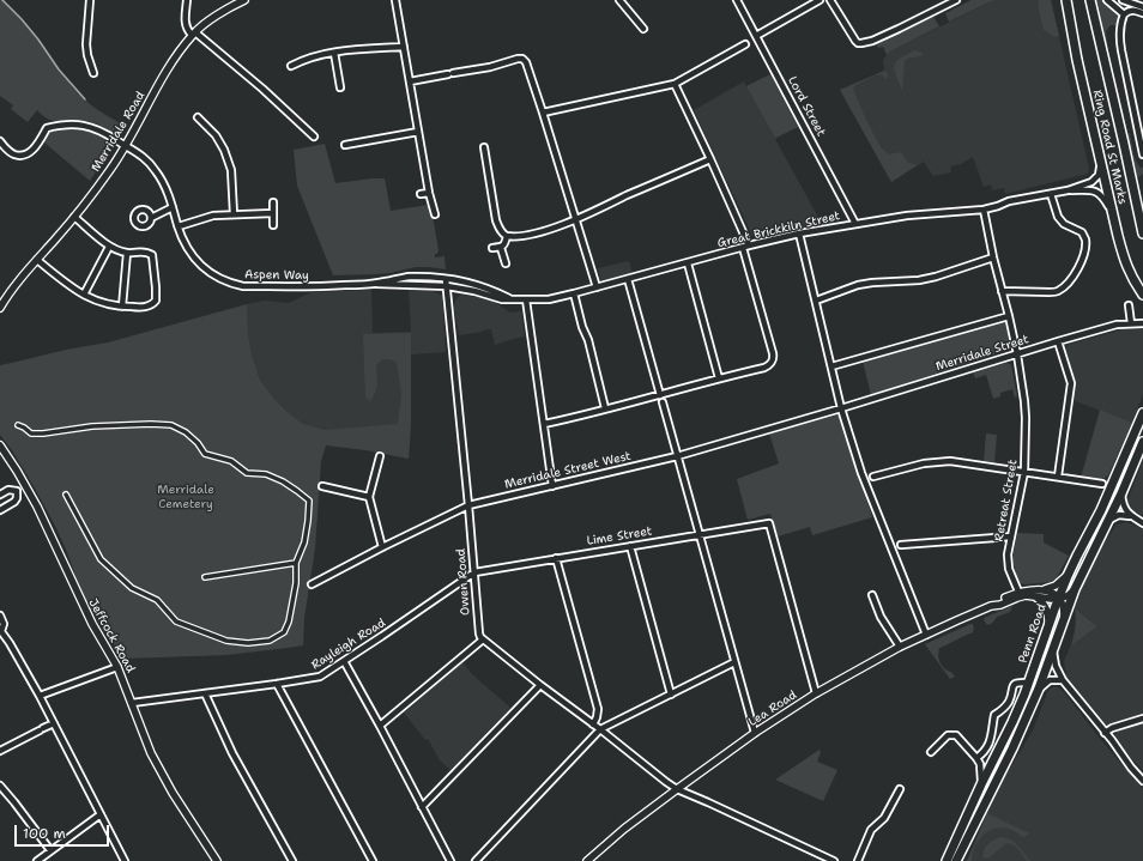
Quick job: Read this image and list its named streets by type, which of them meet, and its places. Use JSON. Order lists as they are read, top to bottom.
{
  "streets": {
    "highway": ["Ring Road St Marks", "Penn Road"],
    "street": [
      "Lord Street",
      "Merridale Road",
      "Great Brickkiln Street",
      "Aspen Way",
      "Merridale Street",
      "Merridale Street West",
      "Retreat Street",
      "Lime Street",
      "Owen Road",
      "Jeffcock Road",
      "Rayleigh Road",
      "Lea Road"
    ]
  },
  "crossings": [
    ["Lord Street", "Great Brickkiln Street"],
    ["Merridale Road", "Aspen Way"],
    ["Ring Road St Marks", "Great Brickkiln Street"],
    ["Great Brickkiln Street", "Aspen Way"],
    ["Great Brickkiln Street", "Retreat Street"],
    ["Great Brickkiln Street", "Owen Road"],
    ["Aspen Way", "Owen Road"],
    ["Merridale Street", "Merridale Street West"],
    ["Merridale Street", "Retreat Street"],
    ["Merridale Street West", "Owen Road"],
    ["Retreat Street", "Lea Road"],
    ["Lime Street", "Owen Road"],
    ["Lime Street", "Rayleigh Road"],
    ["Lime Street", "Lea Road"],
    ["Owen Road", "Rayleigh Road"],
    ["Penn Road", "Lea Road"],
    ["Jeffcock Road", "Rayleigh Road"]
  ],
  "parks": ["Merridale Cemetery"],
  "scale_bar": "100 m"
}
